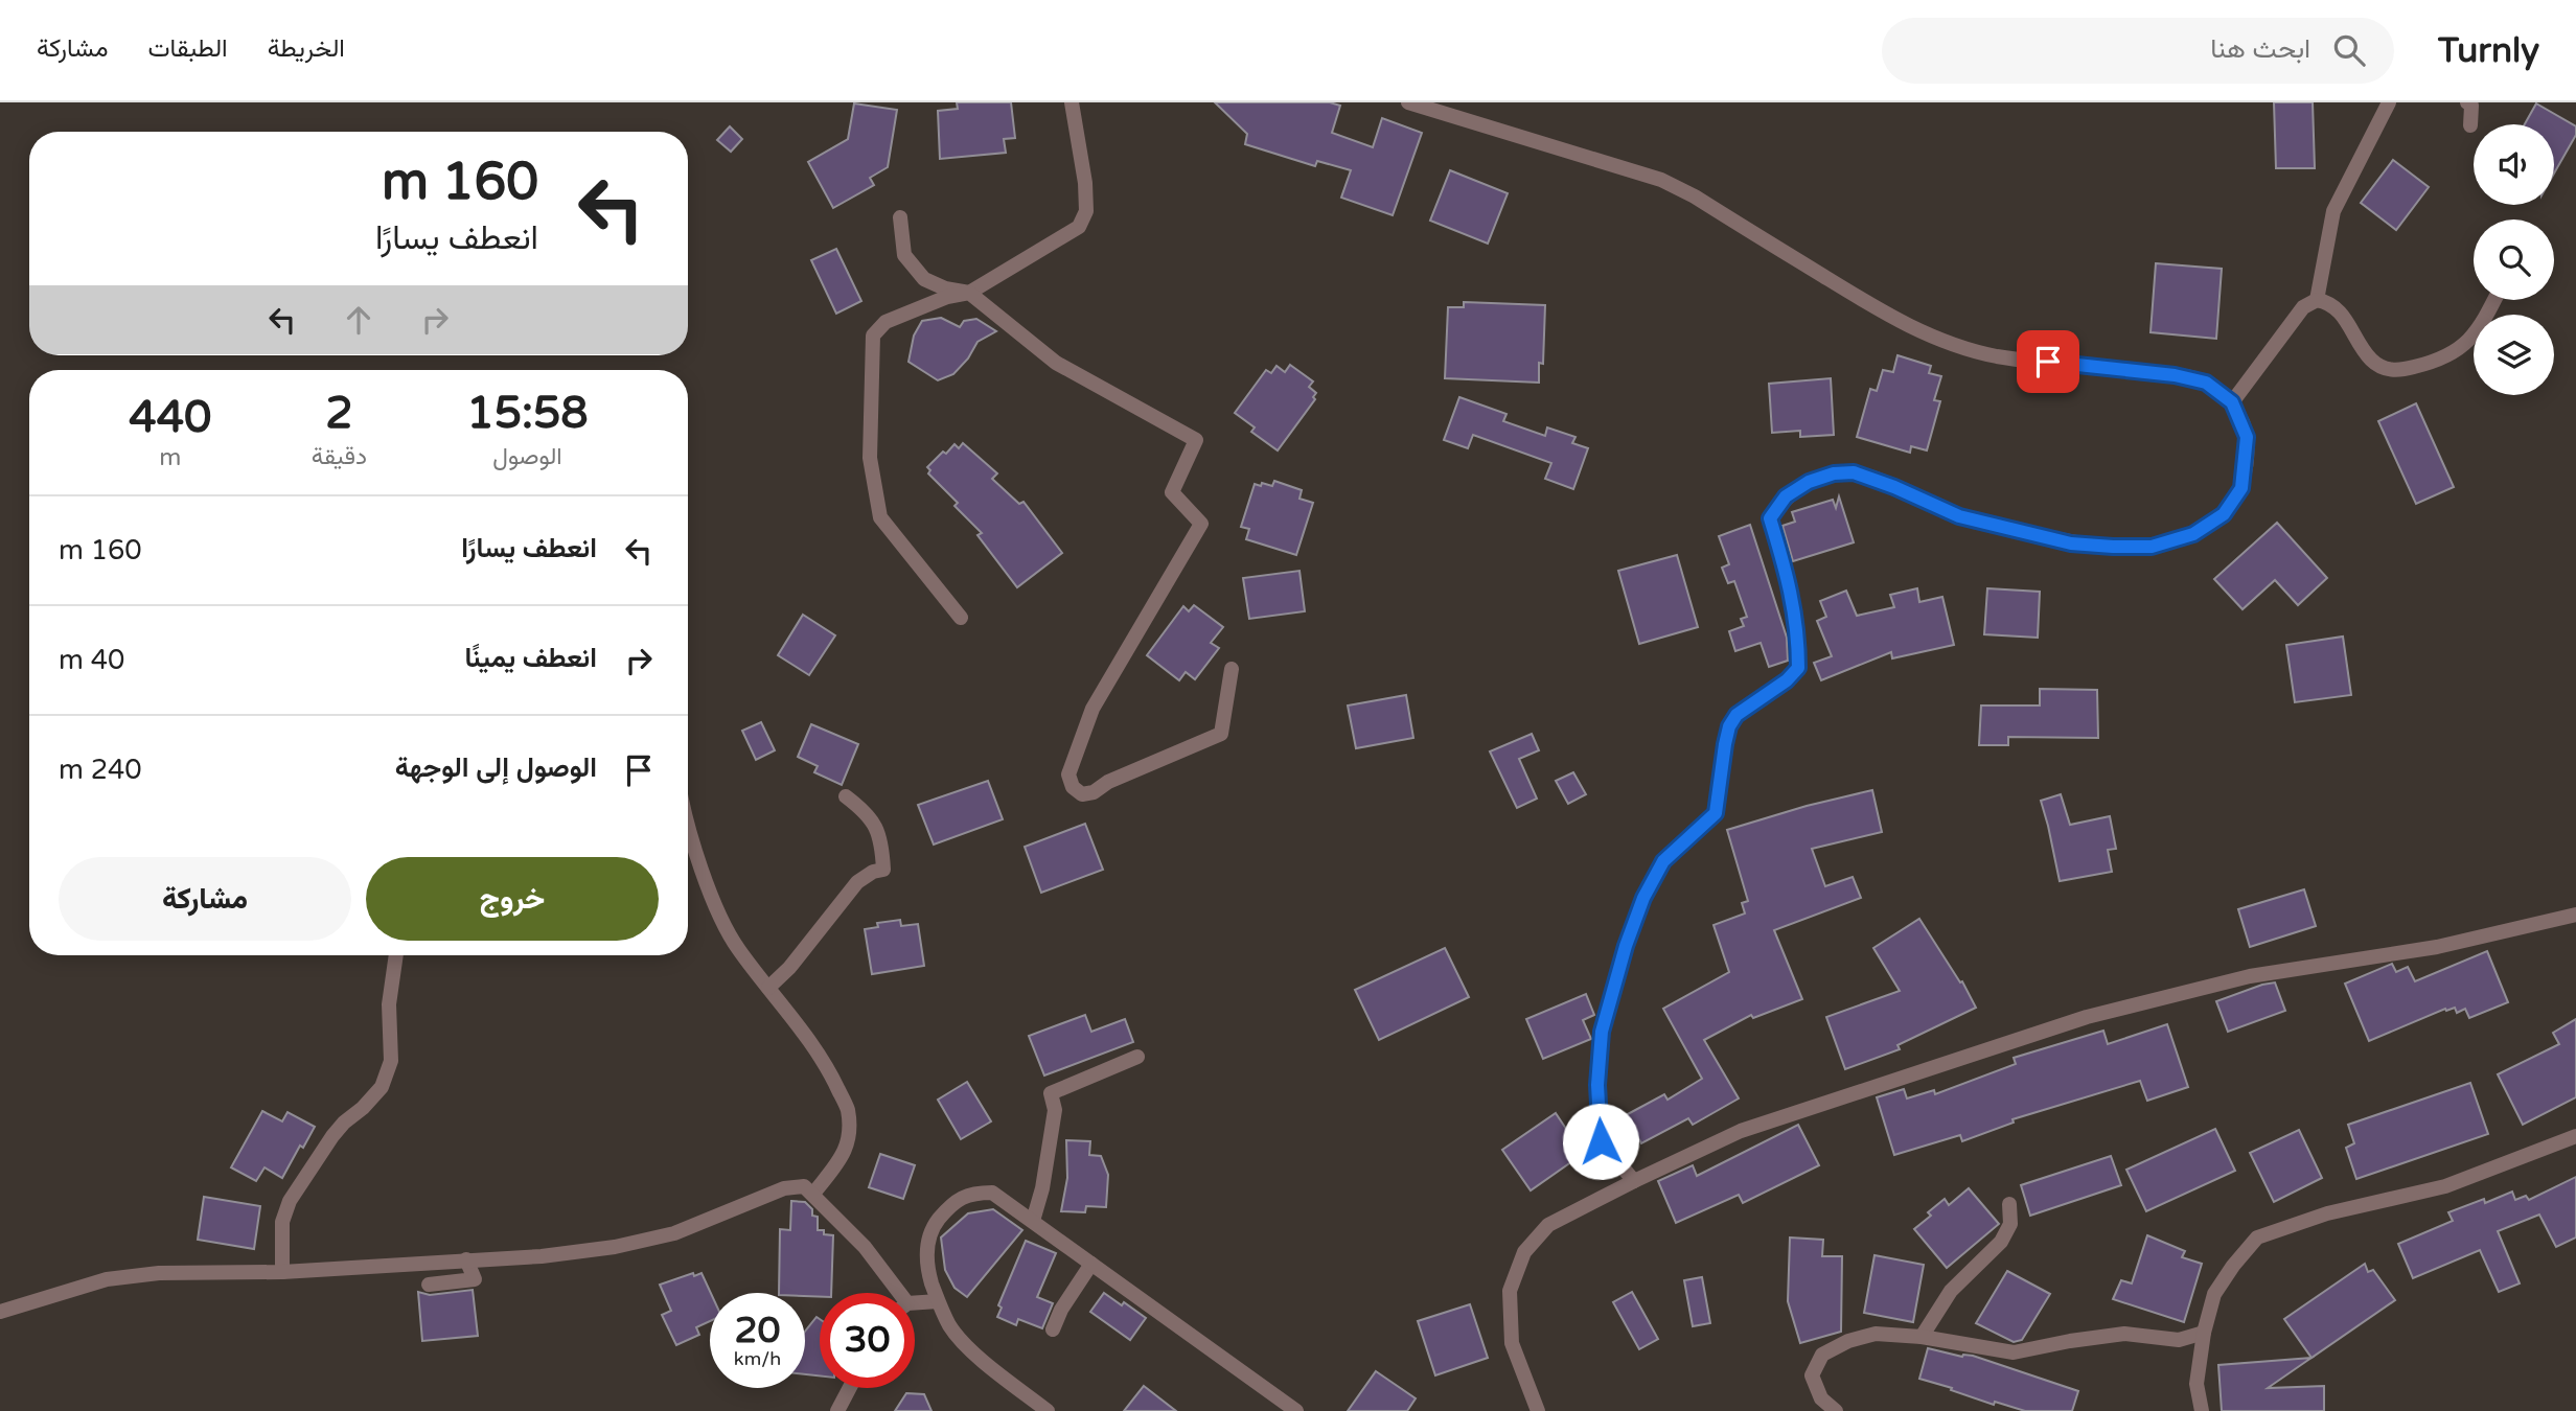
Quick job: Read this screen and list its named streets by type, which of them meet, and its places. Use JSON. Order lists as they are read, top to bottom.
{
  "page": {
    "header": "Turnly",
    "search": "ابحث هنا",
    "nav": ["الخريطة", "الطبقات", "مشاركة"],
    "turn": ["160 m", "انعطف يسارًا"],
    "eta": [
      "15:58",
      "الوصول",
      "2",
      "دقيقة",
      "440",
      "m"
    ],
    "list": [
      {
        "name": "انعطف يسارًا",
        "value": "160 m"
      },
      {
        "name": "انعطف يمينًا",
        "value": "40 m"
      },
      {
        "name": "الوصول إلى الوجهة",
        "value": "240 m"
      }
    ],
    "buttons": ["خروج", "مشاركة"],
    "speed": "20 km/h",
    "limit": "30"
  }
}
